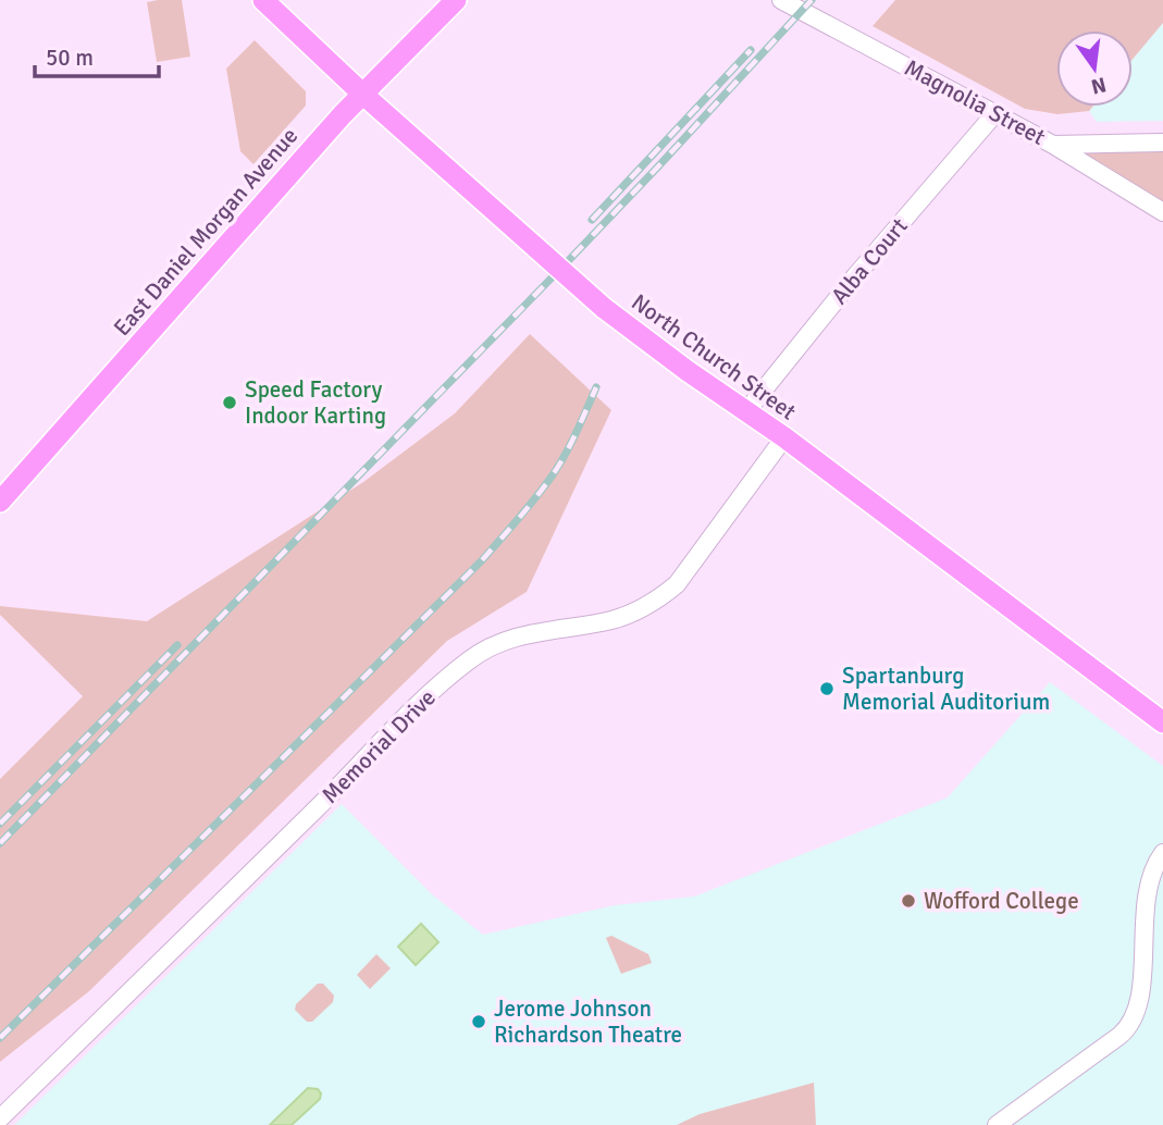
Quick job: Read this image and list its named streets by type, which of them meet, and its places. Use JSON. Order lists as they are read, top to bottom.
{
  "streets": {
    "main road": ["East Daniel Morgan Avenue", "North Church Street"],
    "street": ["Magnolia Street", "Alba Court", "Memorial Drive"]
  },
  "crossings": [
    ["Magnolia Street", "Alba Court"],
    ["East Daniel Morgan Avenue", "North Church Street"],
    ["Alba Court", "North Church Street"],
    ["North Church Street", "Memorial Drive"]
  ],
  "places": [
    "Speed Factory Indoor Karting",
    "Spartanburg Memorial Auditorium",
    "Wofford College",
    "Jerome Johnson Richardson Theatre"
  ],
  "scale_bar": "50 m",
  "north": "bottom"
}
